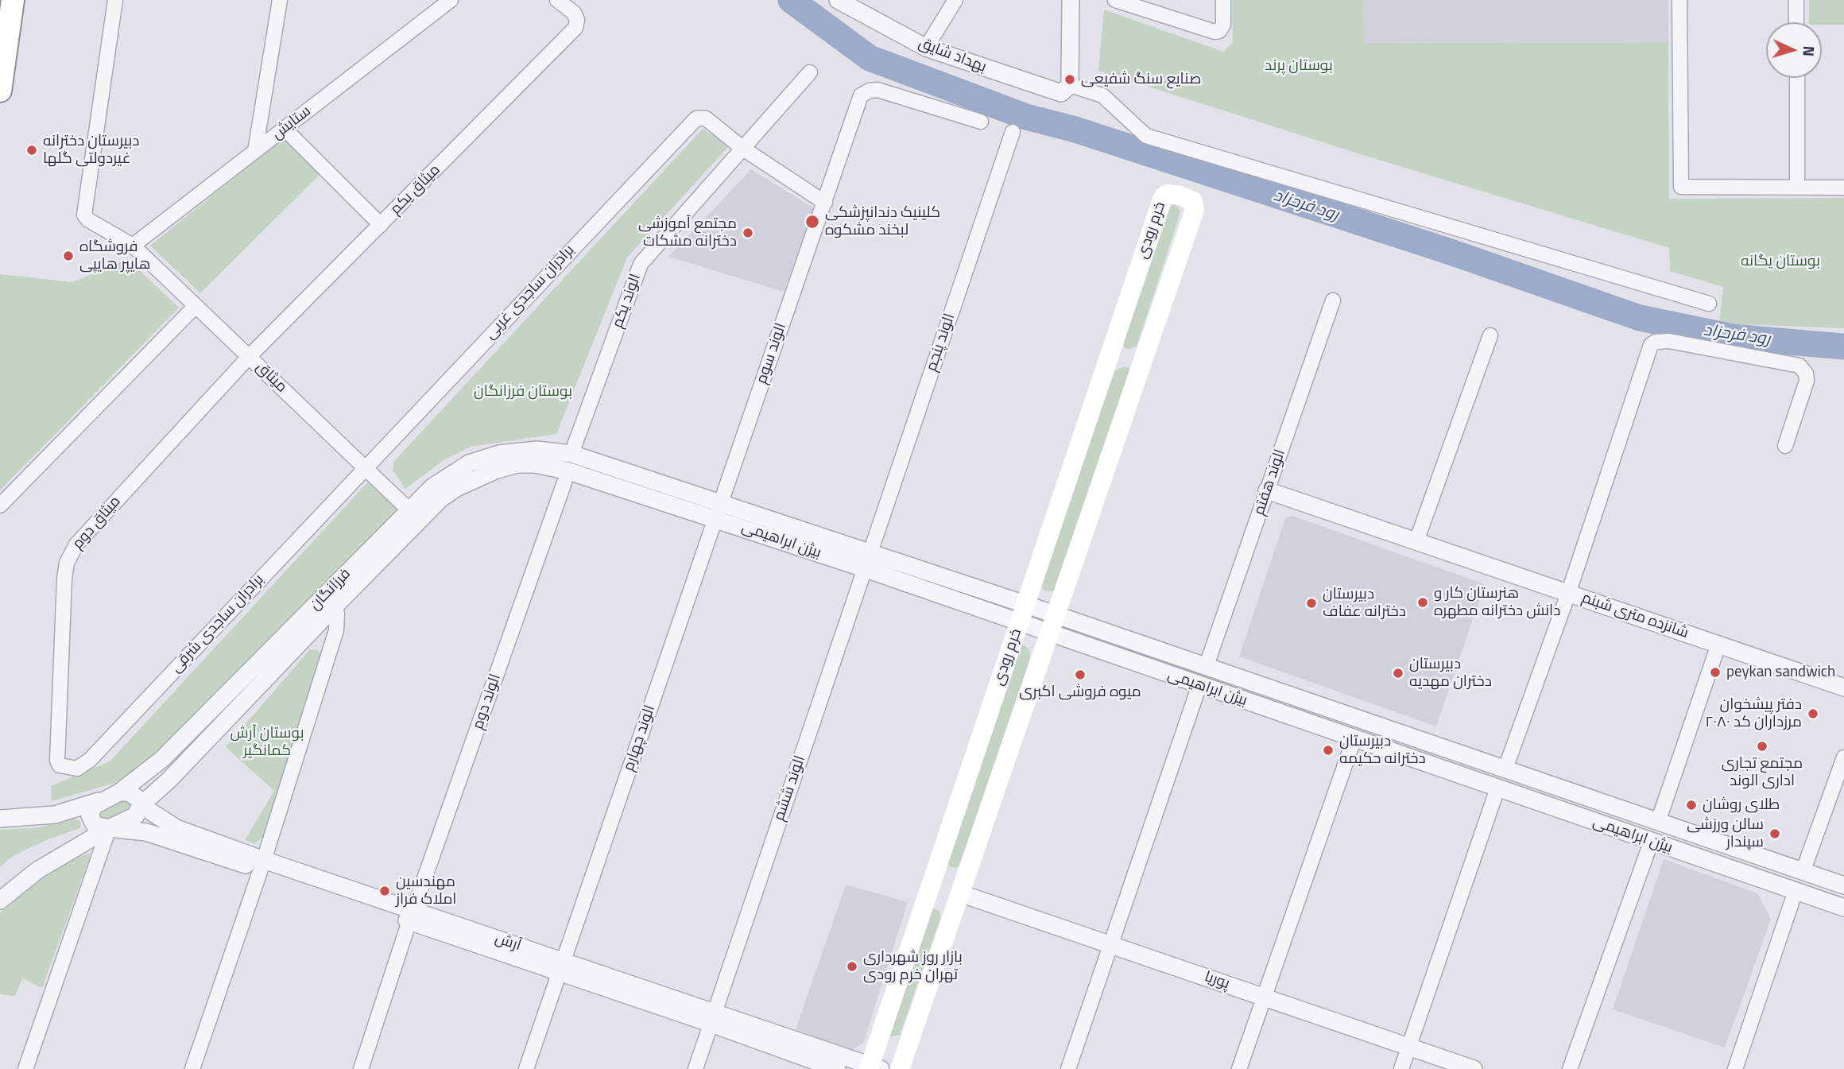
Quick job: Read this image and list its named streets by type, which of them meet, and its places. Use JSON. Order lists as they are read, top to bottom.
{
  "streets": {
    "main road": ["خرم رودی"],
    "street": [
      "بهداد شایق",
      "ستایش",
      "میثاق یکم",
      "برادران ساجدی غربی",
      "الوند یکم",
      "الوند پنجم",
      "الوند سوم",
      "میثاق",
      "الوند هفتم",
      "میثاق دوم",
      "بیژن ابراهیمی",
      "فرزانگان",
      "شانزده متری شبنم",
      "برادران ساجدی شرقی",
      "الوند دوم",
      "الوند چهارم",
      "الوند ششم",
      "آرش",
      "پوریا"
    ]
  },
  "crossings": [
    ["ستایش", "میثاق"],
    ["میثاق یکم", "میثاق"],
    ["میثاق یکم", "میثاق دوم"],
    ["خرم رودی", "بیژن ابراهیمی"],
    ["خرم رودی", "آرش"],
    ["خرم رودی", "پوریا"],
    ["برادران ساجدی غربی", "الوند یکم"],
    ["برادران ساجدی غربی", "میثاق"],
    ["برادران ساجدی غربی", "برادران ساجدی شرقی"],
    ["الوند یکم", "بیژن ابراهیمی"],
    ["الوند یکم", "فرزانگان"],
    ["الوند یکم", "الوند دوم"],
    ["الوند پنجم", "بیژن ابراهیمی"],
    ["الوند پنجم", "الوند ششم"],
    ["الوند سوم", "بیژن ابراهیمی"],
    ["الوند سوم", "الوند چهارم"],
    ["میثاق", "میثاق دوم"],
    ["میثاق", "فرزانگان"],
    ["میثاق", "برادران ساجدی شرقی"],
    ["الوند هفتم", "بیژن ابراهیمی"],
    ["الوند هفتم", "شانزده متری شبنم"],
    ["میثاق دوم", "برادران ساجدی شرقی"],
    ["بیژن ابراهیمی", "فرزانگان"],
    ["بیژن ابراهیمی", "الوند دوم"],
    ["بیژن ابراهیمی", "الوند چهارم"],
    ["بیژن ابراهیمی", "الوند ششم"],
    ["فرزانگان", "الوند دوم"],
    ["فرزانگان", "آرش"],
    ["الوند دوم", "آرش"],
    ["الوند چهارم", "آرش"],
    ["الوند ششم", "آرش"]
  ],
  "water": ["رود فرحزاد"],
  "parks": [
    "بوستان پرند",
    "بوستان یگانه",
    "بوستان فرزانگان",
    "بوستان آرش کمانگیر"
  ],
  "places": [
    "صنایع سنگ شفیعی",
    "دبیرستان دخترانه غیردولتی گلها",
    "کلینیک دندانپزشکی لبخند مشکوه",
    "مجتمع آموزشی دخترانه مشکات",
    "فروشگاه هایپر هایپی",
    "هنرستان کار و دانش دخترانه مطهره",
    "دبیرستان دخترانه عفاف",
    "peykan sandwich",
    "دبیرستان دختران مهدیه",
    "میوه فروشی اکبری",
    "دفتر پیشخوان مرزداران کد ۲۰۸۰",
    "مجتمع تجاری اداری الوند",
    "دبیرستان دخترانه حکیمه",
    "طلای روشان",
    "سالن ورزشی سپندار",
    "مهندسین املاک فراز",
    "بازار روز شهرداری تهران خرم رودی"
  ],
  "north": "right"
}
